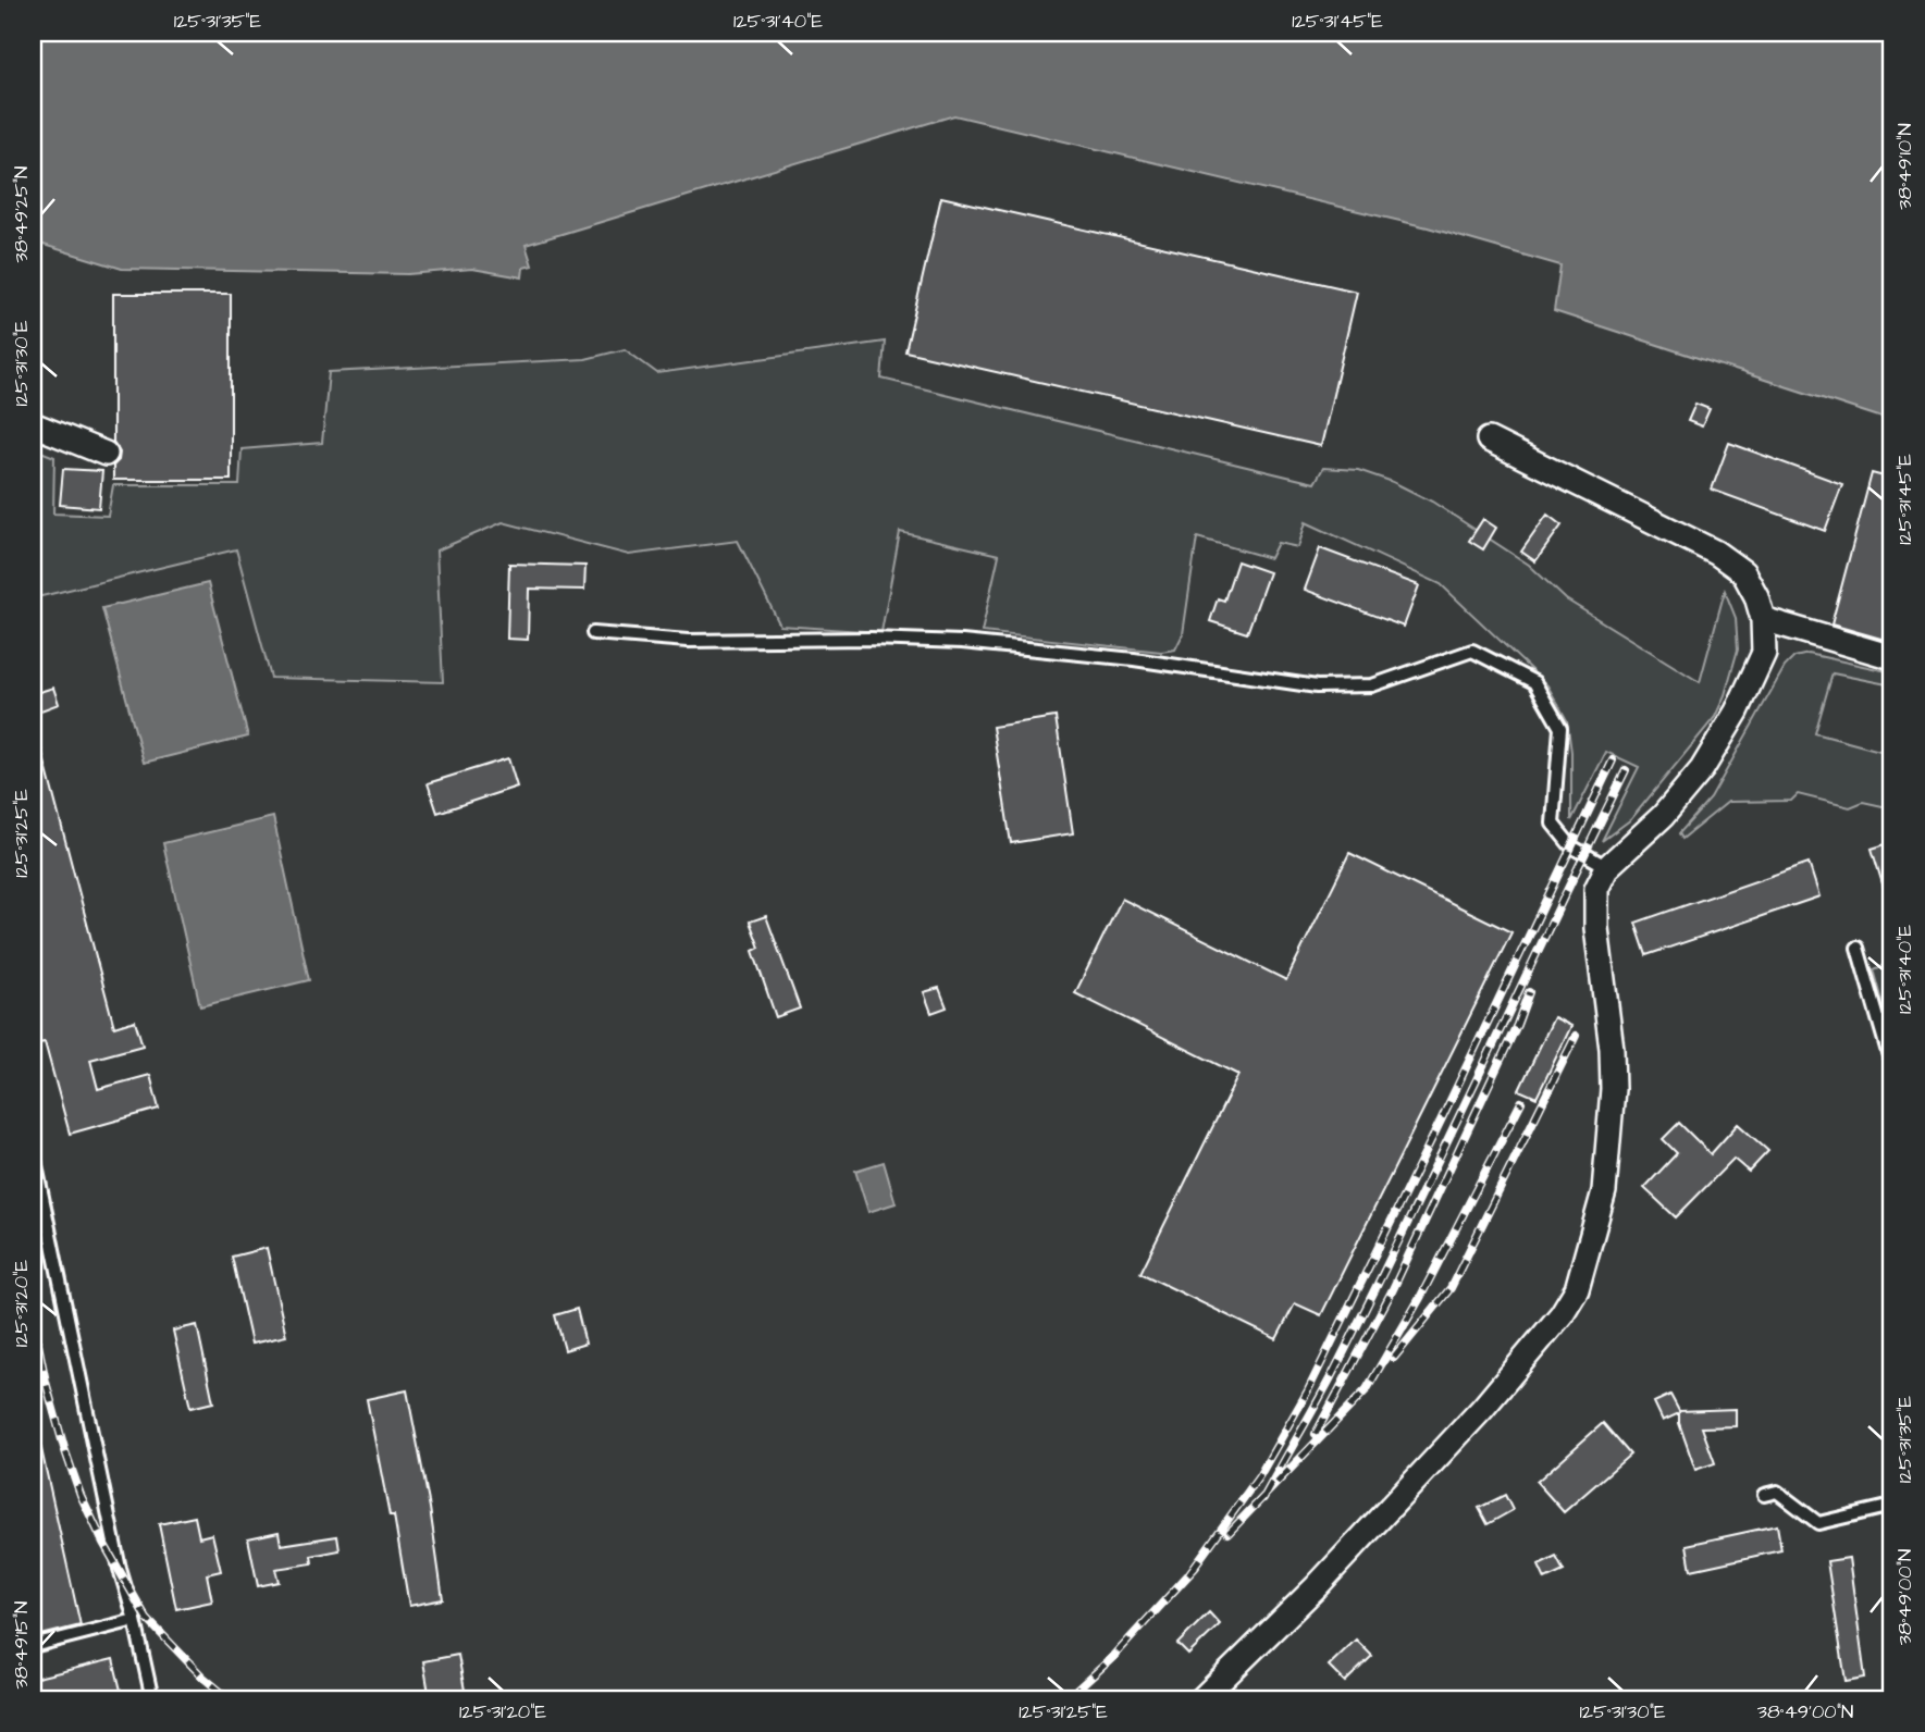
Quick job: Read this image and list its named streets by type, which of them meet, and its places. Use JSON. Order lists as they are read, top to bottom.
{
  "coordinates": [
    "125°31'35\"E",
    "125°31'40\"E",
    "125°31'45\"E",
    "38°49'10\"N",
    "38°49'25\"N",
    "125°31'30\"E",
    "125°31'25\"E",
    "125°31'20\"E",
    "38°49'00\"N",
    "38°49'15\"N"
  ]
}
